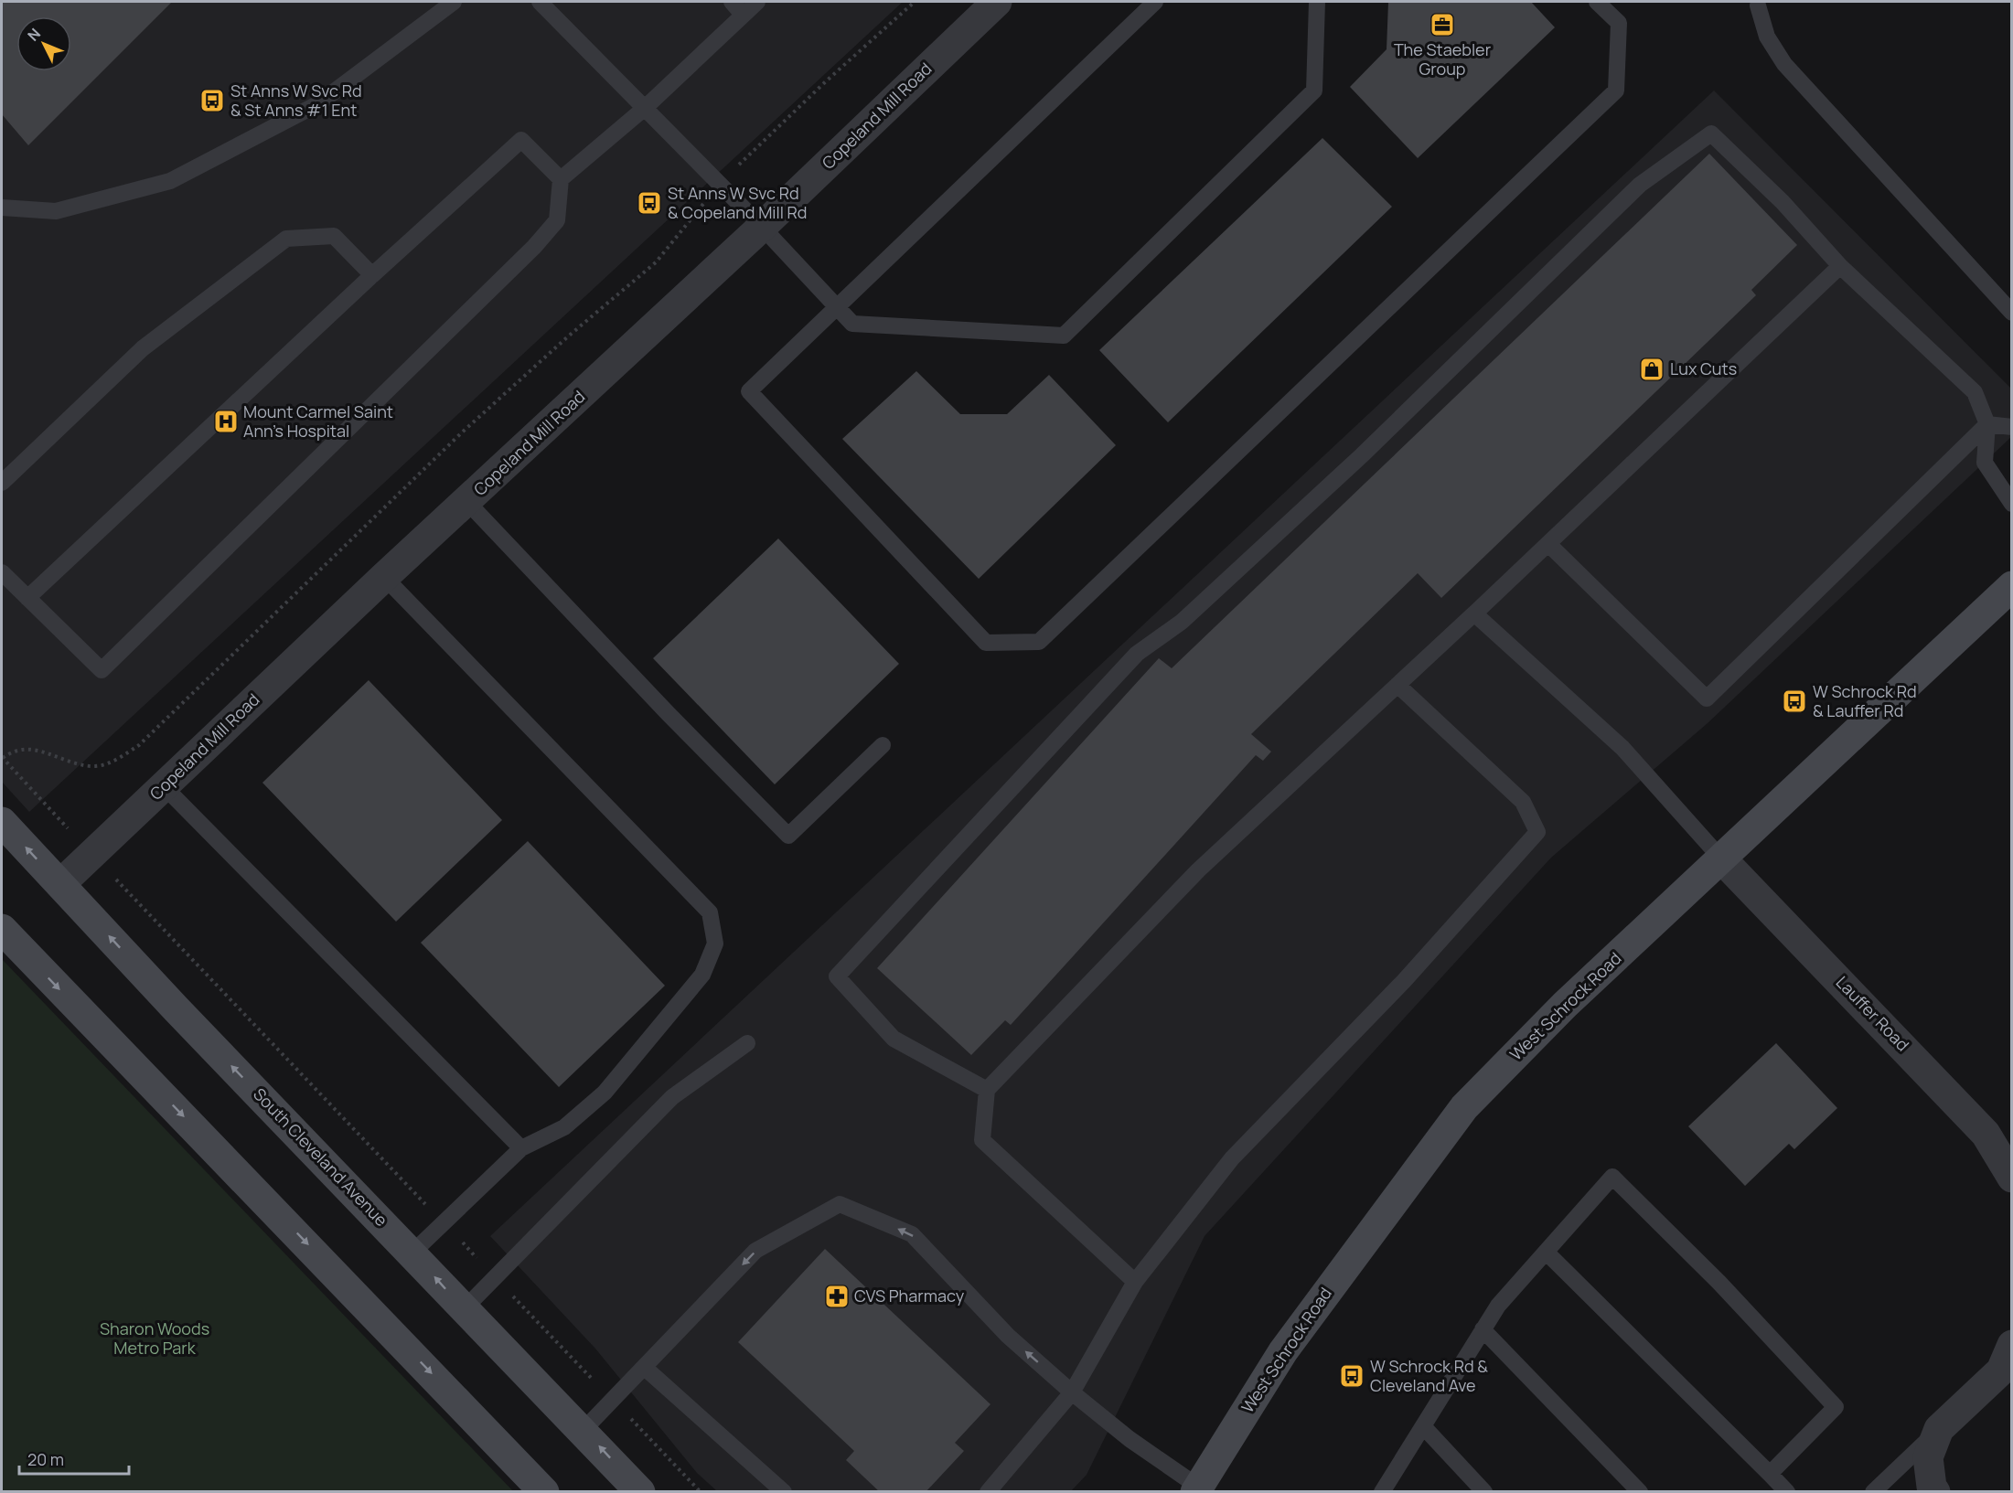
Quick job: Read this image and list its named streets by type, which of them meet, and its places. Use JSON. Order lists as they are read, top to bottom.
{
  "streets": {
    "main road": ["West Schrock Road", "South Cleveland Avenue"],
    "street": ["Copeland Mill Road", "Lauffer Road"]
  },
  "crossings": [
    ["Copeland Mill Road", "South Cleveland Avenue"],
    ["West Schrock Road", "Lauffer Road"]
  ],
  "parks": ["Sharon Woods Metro Park"],
  "places": {
    "office": ["The Staebler Group"],
    "bus stop": [
      "St Anns W Svc Rd & St Anns #1 Ent",
      "St Anns W Svc Rd & Copeland Mill Rd",
      "W Schrock Rd & Lauffer Rd",
      "W Schrock Rd & Cleveland Ave"
    ],
    "shop": ["Lux Cuts"],
    "hospital": ["Mount Carmel Saint Ann's Hospital"],
    "pharmacy": ["CVS Pharmacy"]
  },
  "scale_bar": "20 m",
  "north": "top left"
}
